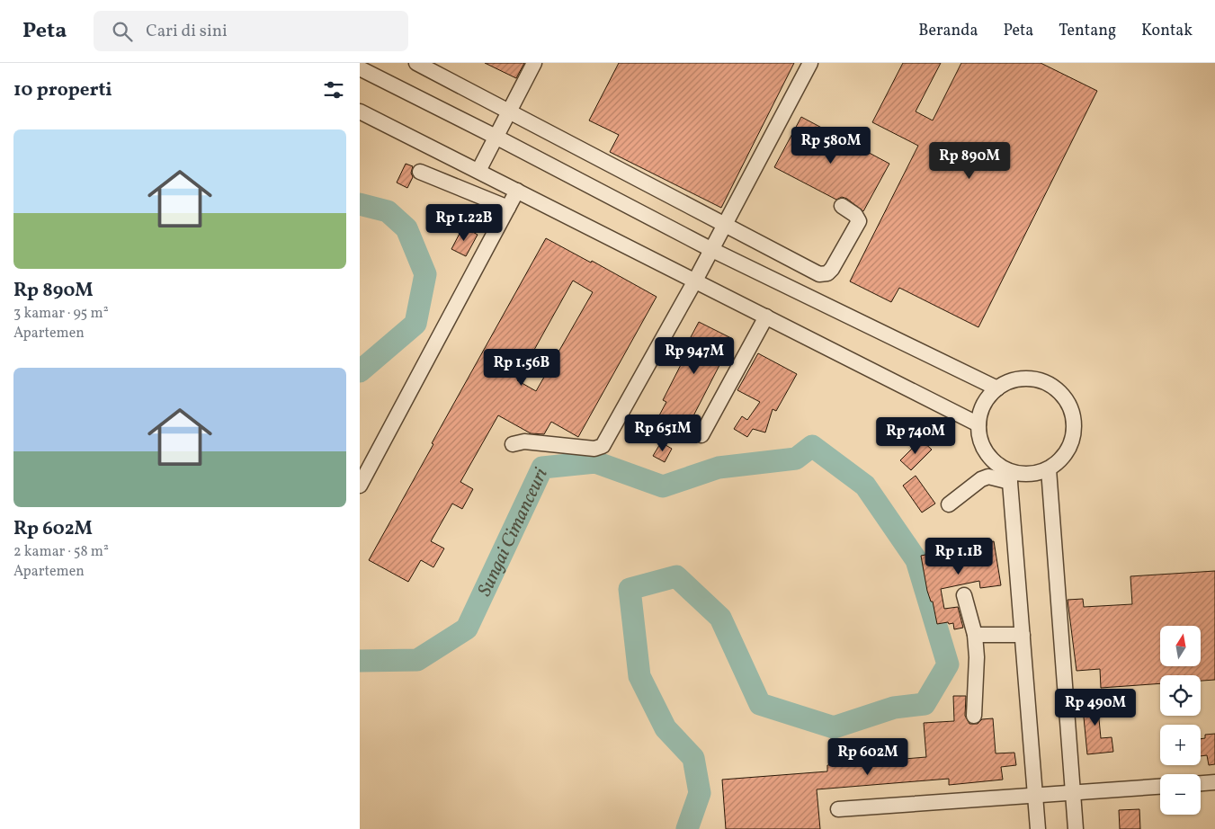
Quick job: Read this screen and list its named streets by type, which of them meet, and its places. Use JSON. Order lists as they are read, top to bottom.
{
  "water": ["Sungai Cimanceuri"],
  "north": "top",
  "page": {
    "header": "Peta",
    "search": "Cari di sini",
    "nav": [
      "Beranda",
      "Peta",
      "Tentang",
      "Kontak"
    ],
    "heading": "10 properti",
    "list": [
      {
        "name": "Rp 890M",
        "note": "3 kamar · 95 m² · Apartemen"
      },
      {
        "name": "Rp 602M",
        "note": "2 kamar · 58 m² · Apartemen"
      }
    ],
    "price": [
      "Rp 580M",
      "Rp 890M",
      "Rp 1.22B",
      "Rp 947M",
      "Rp 1.56B",
      "Rp 651M",
      "Rp 740M",
      "Rp 1.1B",
      "Rp 490M",
      "Rp 602M"
    ],
    "map_buttons": ["+", "−"]
  }
}
